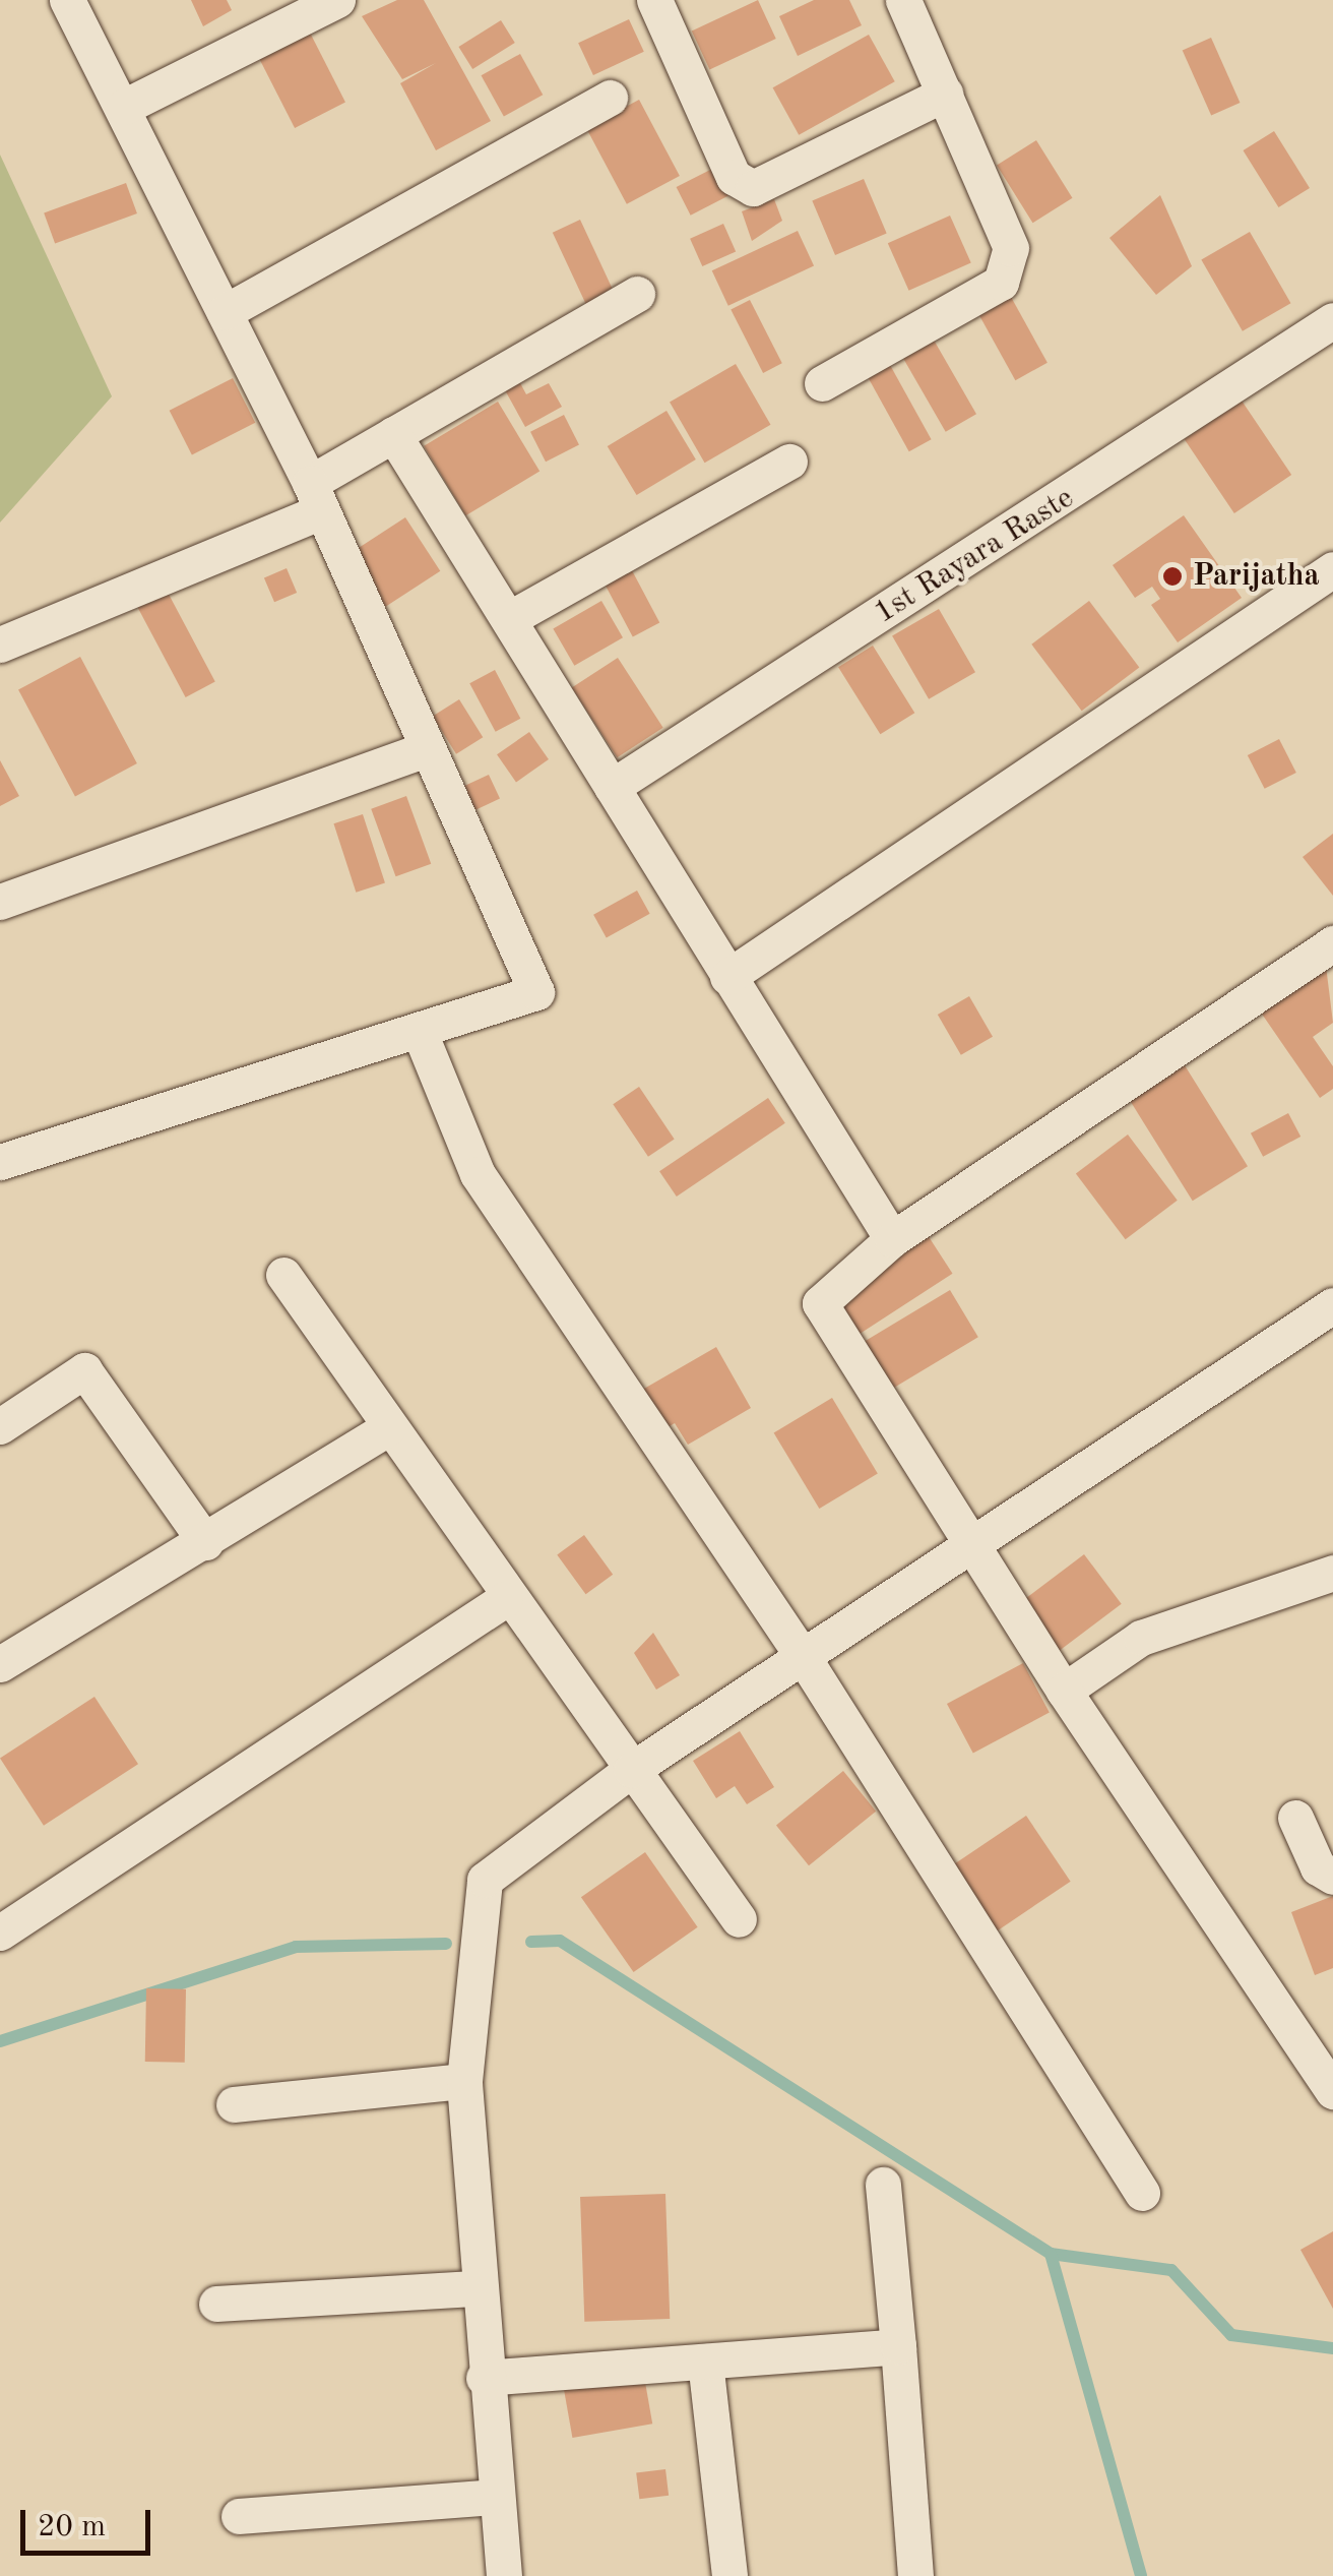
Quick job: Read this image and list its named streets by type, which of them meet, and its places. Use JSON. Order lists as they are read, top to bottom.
{
  "streets": {
    "street": ["1st Rayara Raste"]
  },
  "places": ["Parijatha"],
  "scale_bar": "20 m"
}
